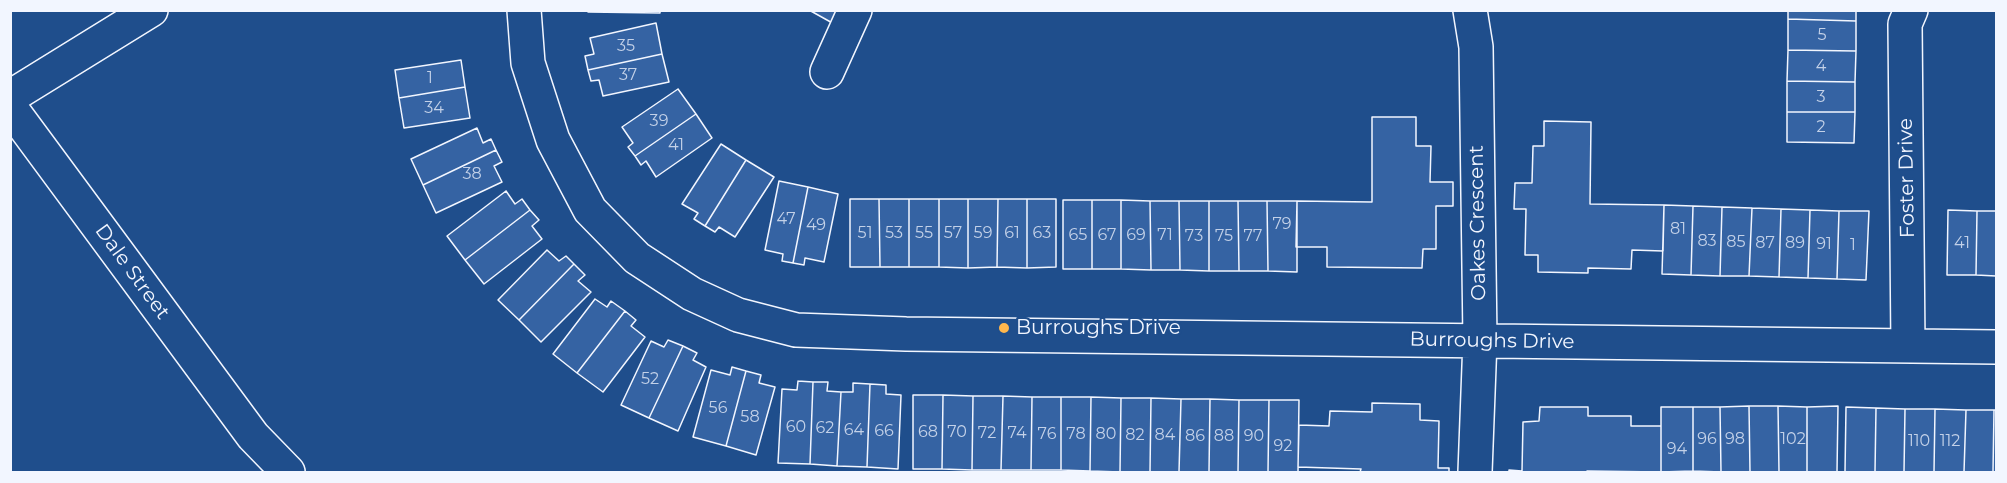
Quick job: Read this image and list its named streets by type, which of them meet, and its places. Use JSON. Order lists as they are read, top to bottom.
{
  "streets": {
    "street": [
      "Foster Drive",
      "Oakes Crescent",
      "Dale Street",
      "Burroughs Drive"
    ]
  },
  "crossings": [
    ["Foster Drive", "Burroughs Drive"],
    ["Oakes Crescent", "Burroughs Drive"]
  ],
  "places": ["Burroughs Drive"],
  "house_numbers": [
    "5",
    "35",
    "4",
    "37",
    "1",
    "3",
    "34",
    "39",
    "2",
    "41",
    "38",
    "47",
    "79",
    "49",
    "81",
    "51",
    "53",
    "55",
    "57",
    "59",
    "61",
    "63",
    "65",
    "67",
    "69",
    "71",
    "73",
    "75",
    "77",
    "83",
    "85",
    "87",
    "89",
    "41",
    "91",
    "1",
    "52",
    "56",
    "58",
    "60",
    "62",
    "64",
    "66",
    "68",
    "70",
    "72",
    "74",
    "76",
    "78",
    "80",
    "82",
    "84",
    "86",
    "88",
    "90",
    "96",
    "98",
    "102",
    "110",
    "112",
    "92",
    "94"
  ]
}
